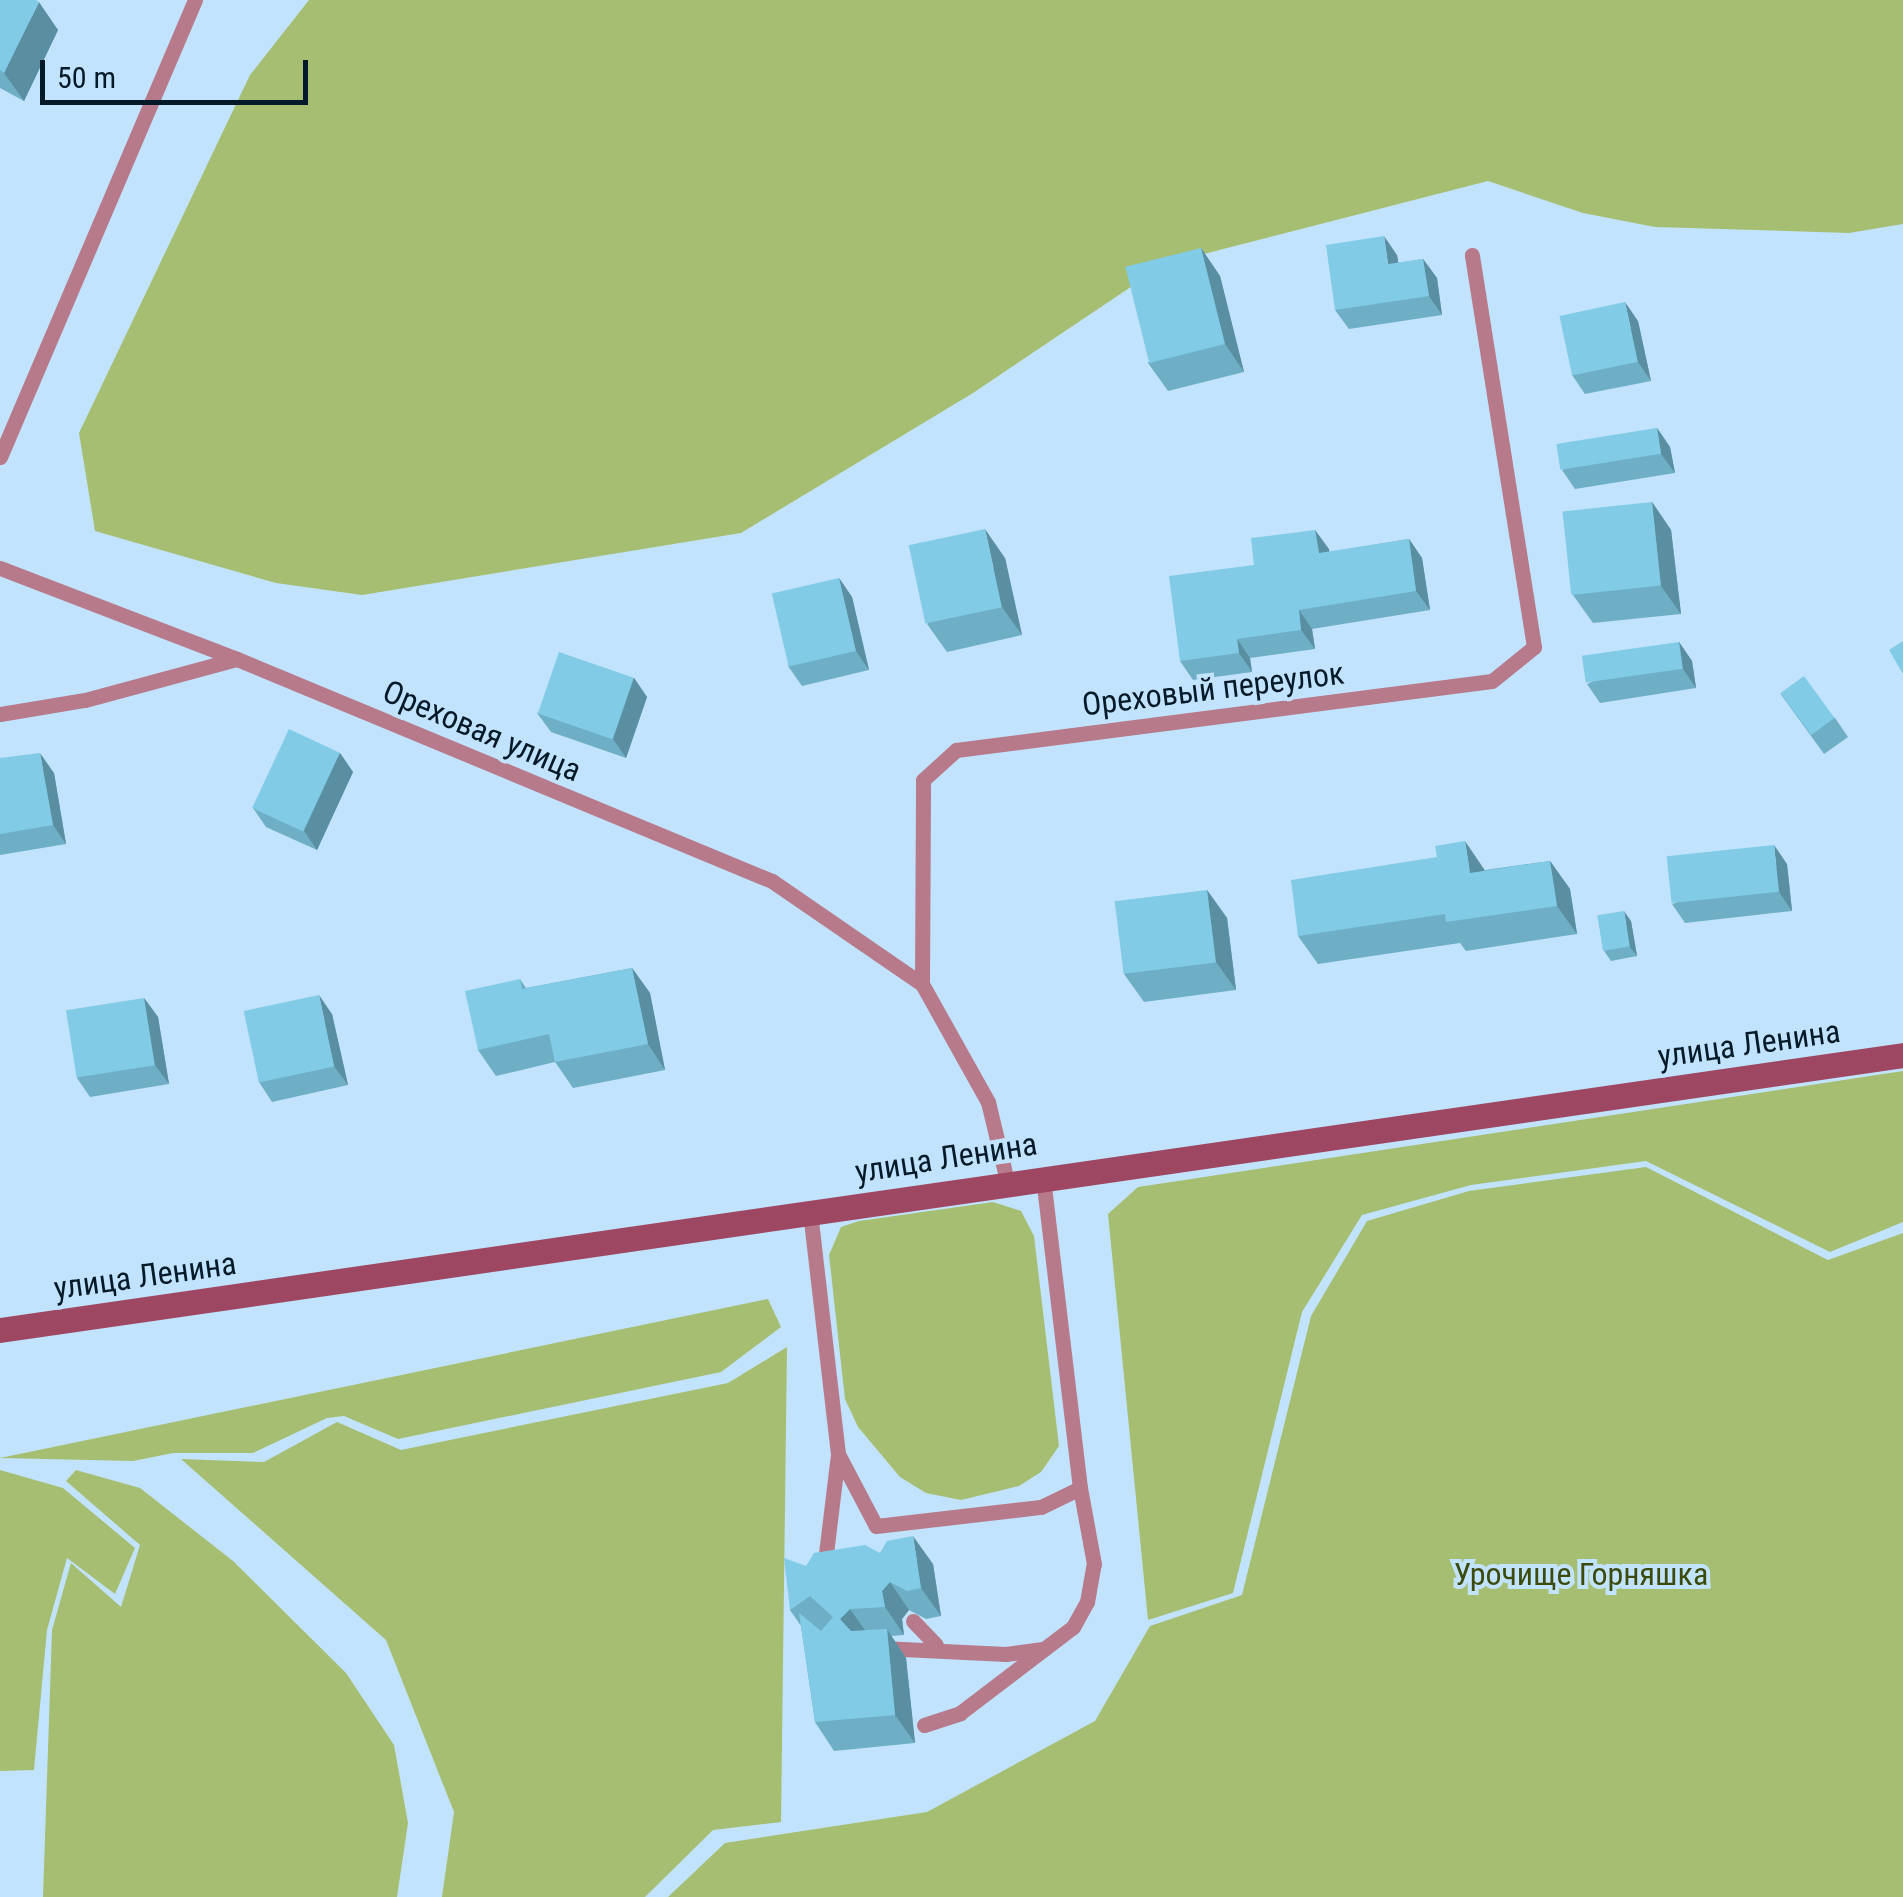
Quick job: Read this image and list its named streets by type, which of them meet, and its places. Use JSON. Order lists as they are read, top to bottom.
{
  "streets": {
    "main road": ["улица Ленина"],
    "lane": ["Ореховый переулок", "Ореховая улица"]
  },
  "crossings": [
    ["Ореховый переулок", "Ореховая улица"],
    ["Ореховый переулок", "улица Ленина"]
  ],
  "parks": ["Урочище Горняшка"],
  "scale_bar": "50 m"
}
